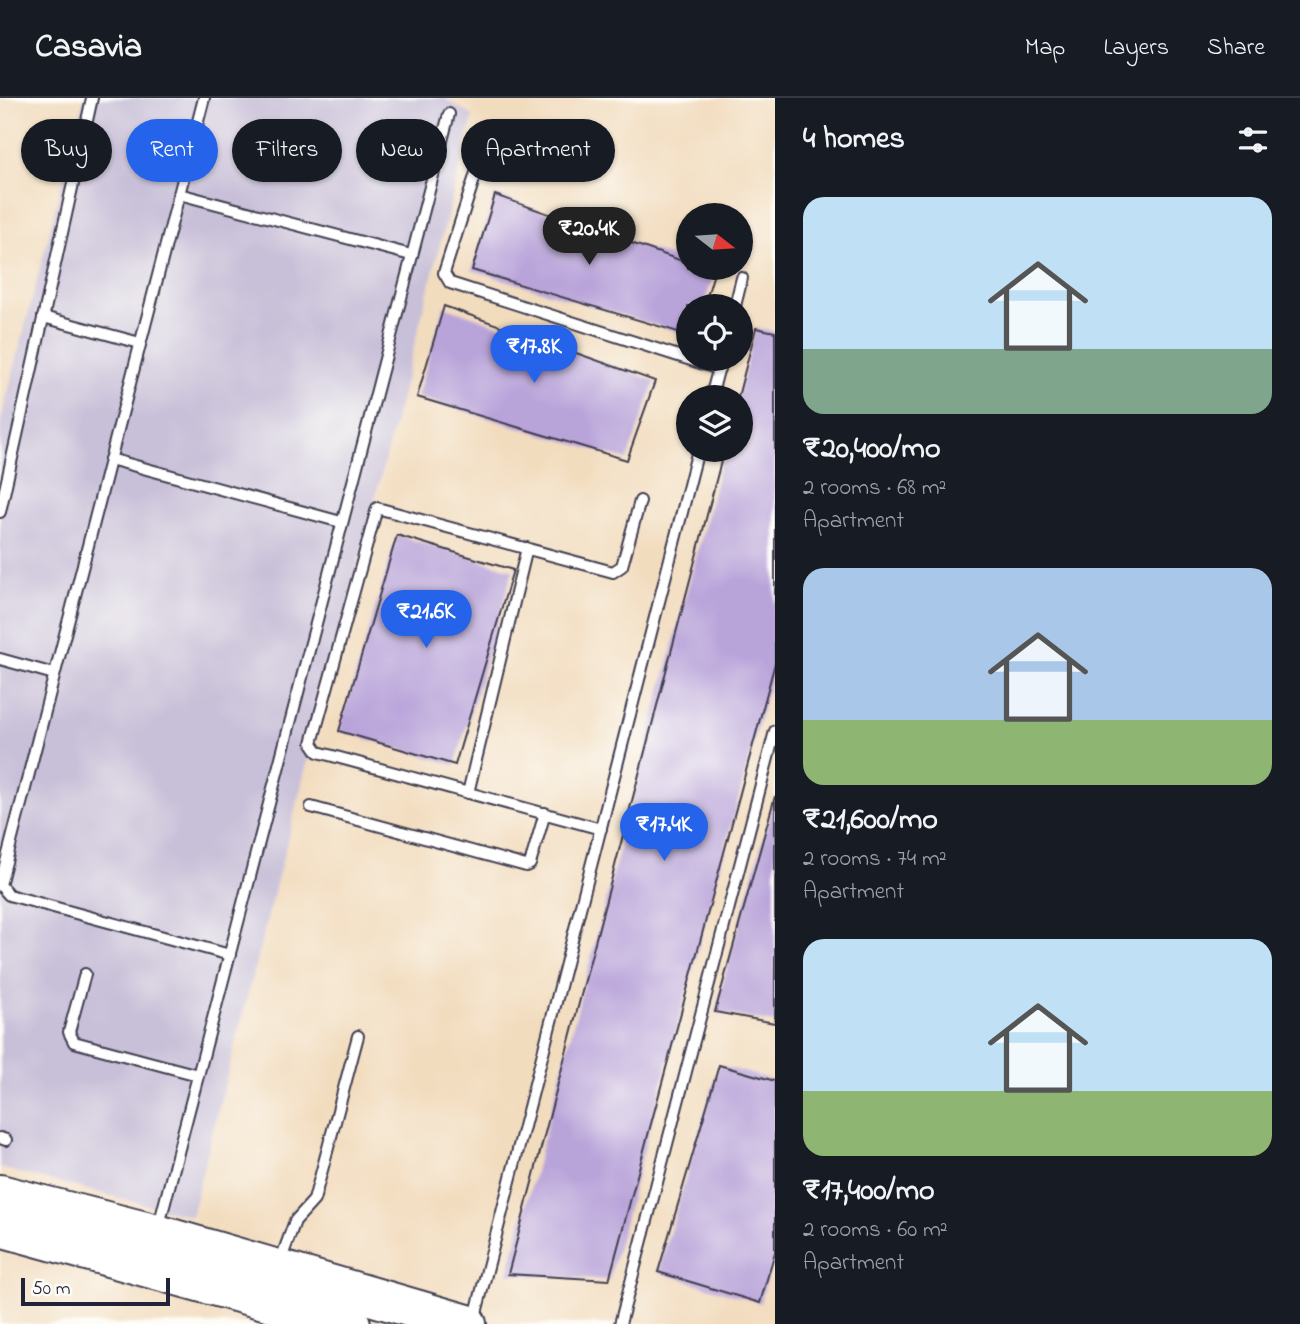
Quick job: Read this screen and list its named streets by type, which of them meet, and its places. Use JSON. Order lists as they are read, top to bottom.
{
  "scale_bar": "50 m",
  "north": "right",
  "page": {
    "header": "Casavia",
    "nav": ["Map", "Layers", "Share"],
    "heading": "4 homes",
    "chip": [
      "Buy",
      "Rent",
      "Filters",
      "New",
      "Apartment"
    ],
    "list": [
      {
        "name": "₹20,400/mo",
        "note": "2 rooms · 68 m² · Apartment"
      },
      {
        "name": "₹21,600/mo",
        "note": "2 rooms · 74 m² · Apartment"
      },
      {
        "name": "₹17,400/mo",
        "note": "2 rooms · 60 m² · Apartment"
      }
    ],
    "price": [
      "₹20.4K",
      "₹17.8K",
      "₹21.6K",
      "₹17.4K"
    ],
    "scale": "50 m"
  }
}
